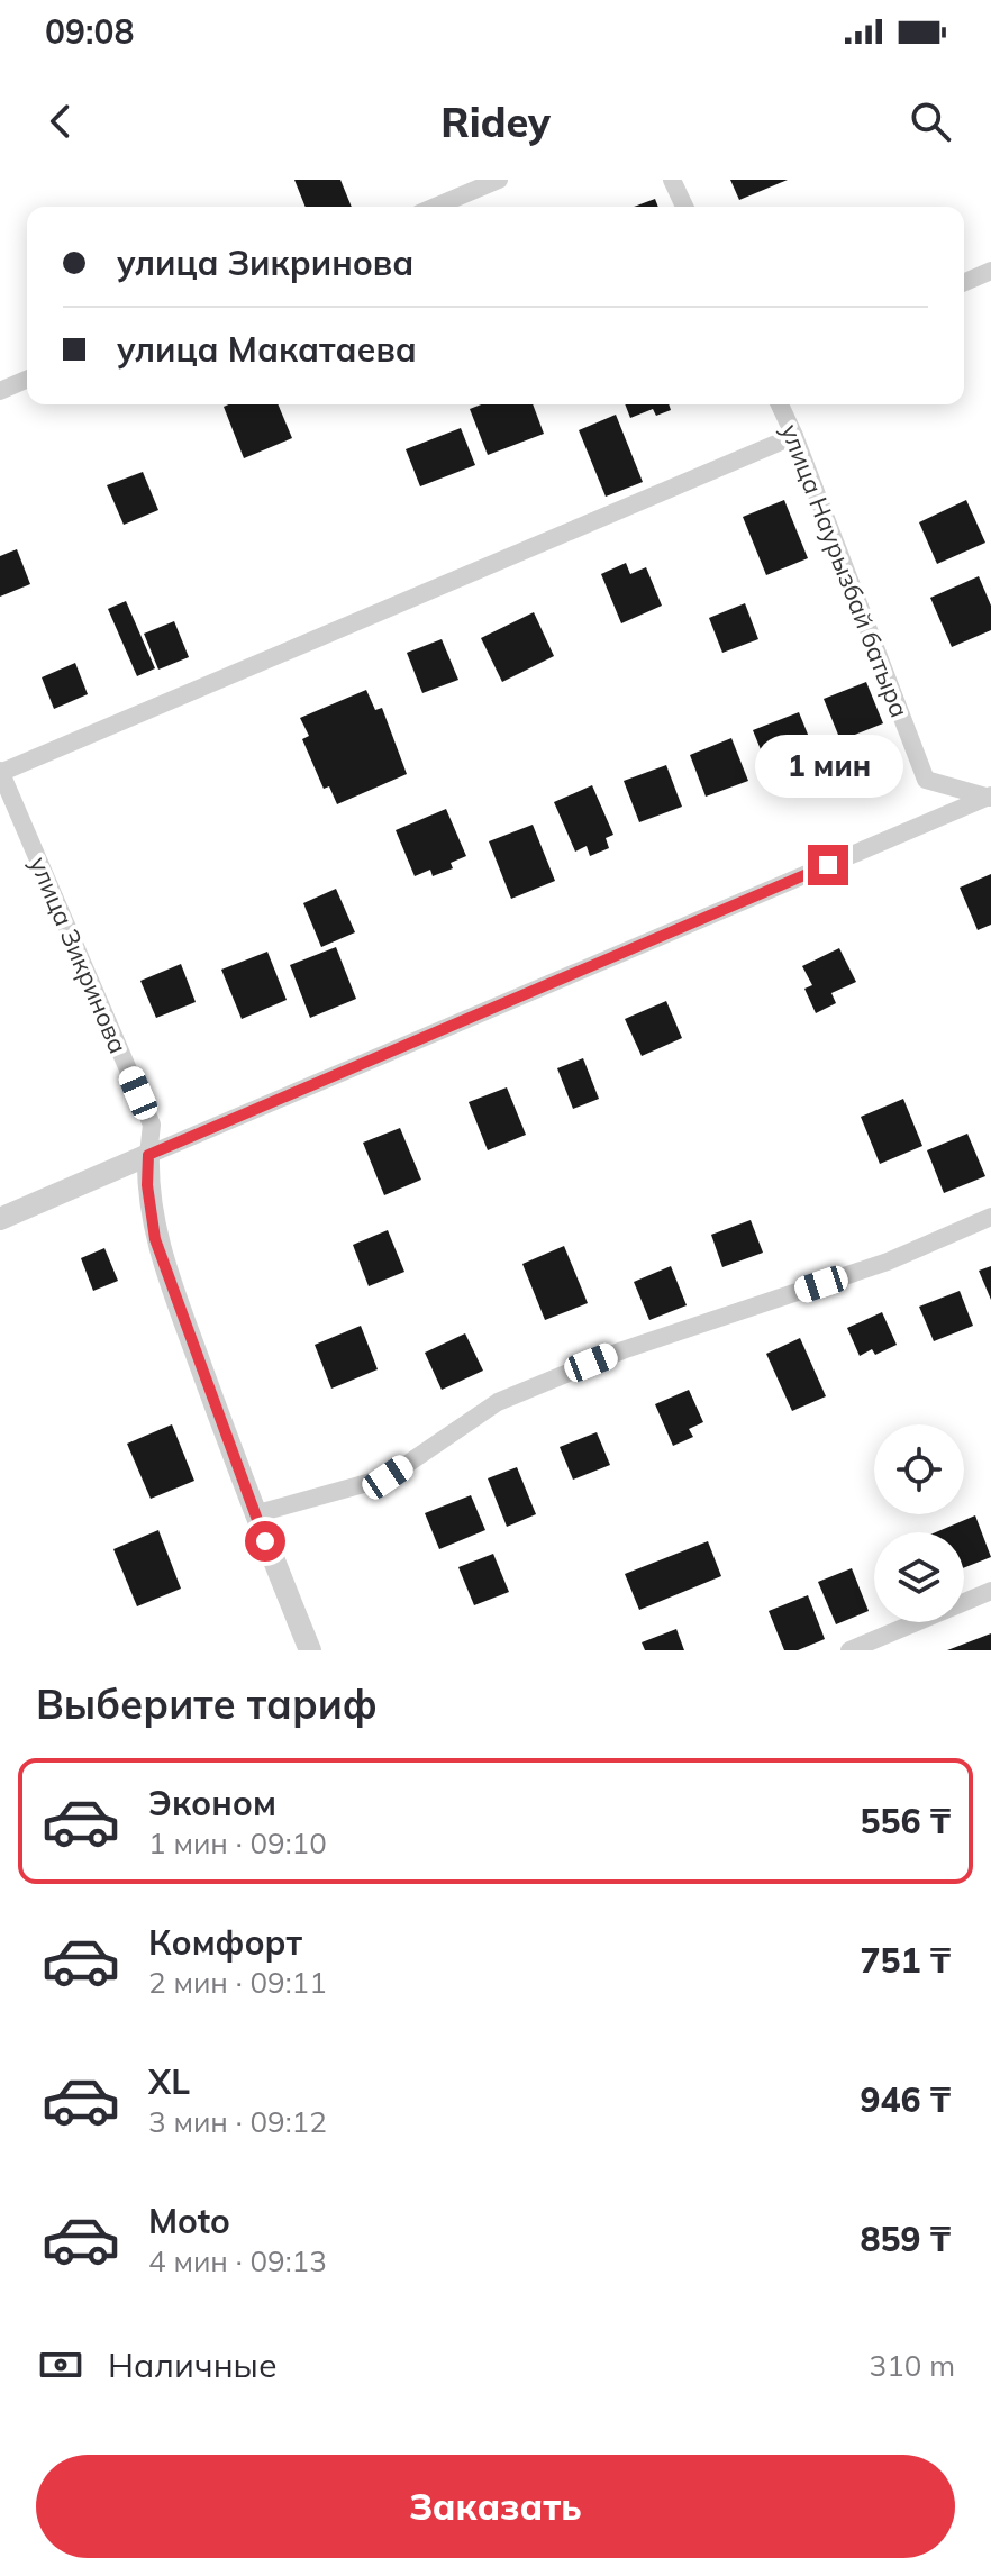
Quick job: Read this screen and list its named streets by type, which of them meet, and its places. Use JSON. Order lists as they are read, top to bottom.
{
  "streets": {
    "street": ["улица Наурызбай батыра", "улица Зикринова"]
  },
  "page": {
    "status": "09:08",
    "header": "Ridey",
    "banner": ["улица Зикринова", "улица Макатаева"],
    "bubble": "1 мин",
    "heading": "Выберите тариф",
    "list": [
      {
        "name": "Эконом",
        "note": "1 мин · 09:10",
        "value": "556 ₸"
      },
      {
        "name": "Комфорт",
        "note": "2 мин · 09:11",
        "value": "751 ₸"
      },
      {
        "name": "XL",
        "note": "3 мин · 09:12",
        "value": "946 ₸"
      },
      {
        "name": "Moto",
        "note": "4 мин · 09:13",
        "value": "859 ₸"
      }
    ],
    "pay": ["Наличные", "310 m"],
    "buttons": "Заказать"
  }
}
